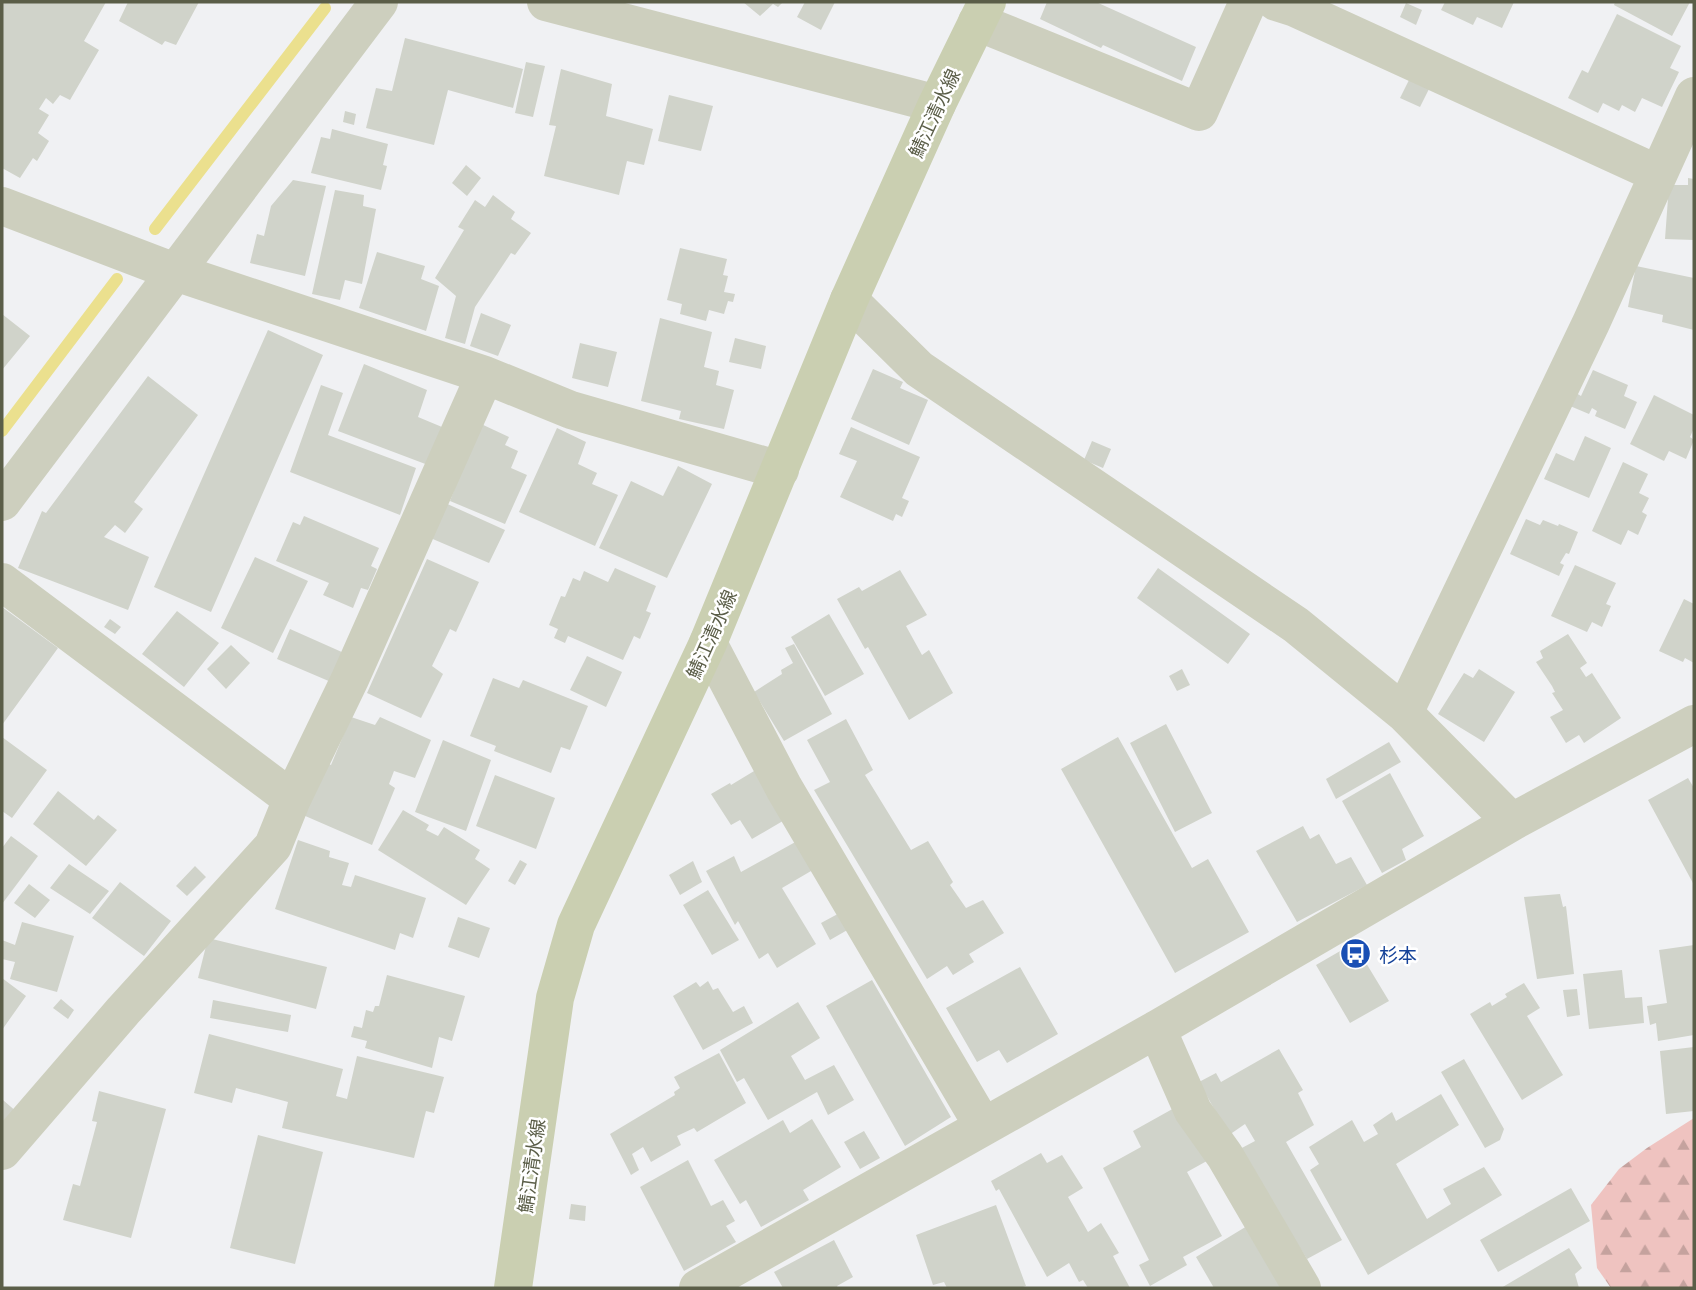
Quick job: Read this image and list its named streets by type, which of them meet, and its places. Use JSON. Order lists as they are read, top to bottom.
{
  "streets": {
    "main road": ["鯖江清水線"]
  },
  "places": {
    "bus stop": ["杉本"]
  }
}
